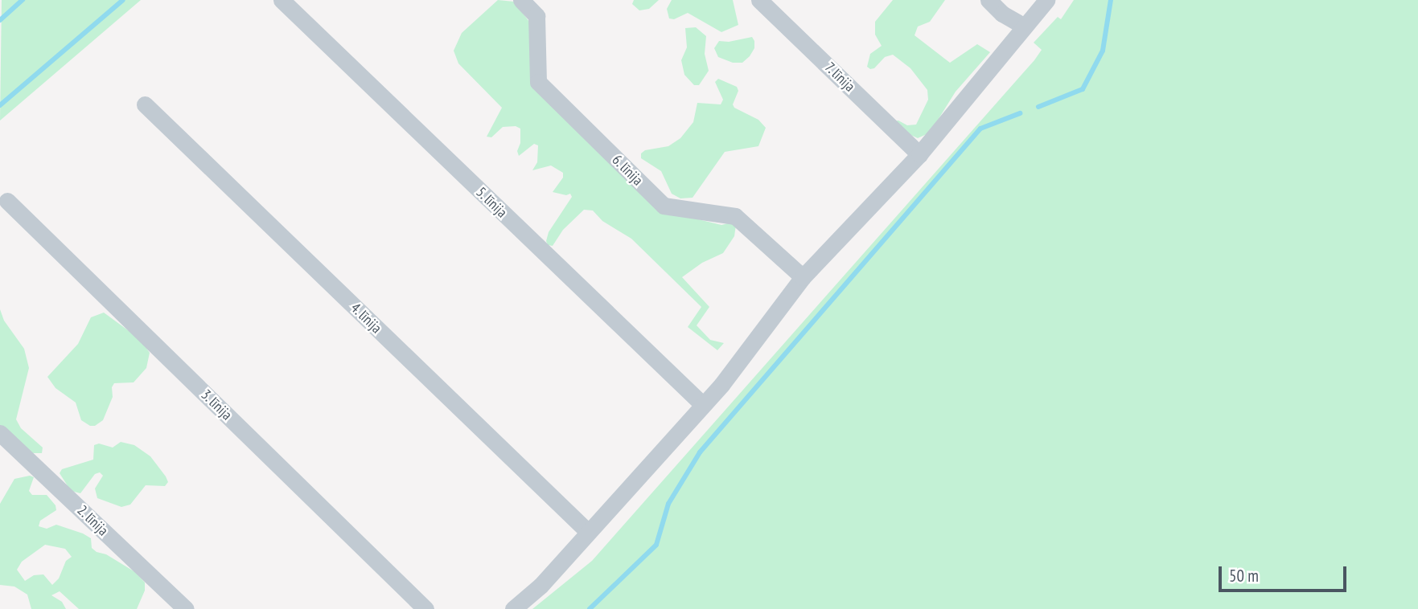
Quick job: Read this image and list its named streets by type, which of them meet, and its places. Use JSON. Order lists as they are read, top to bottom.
{
  "streets": {
    "street": [
      "7. līnija",
      "6. līnija",
      "5. līnija",
      "4. līnija",
      "3. līnija",
      "2. līnija"
    ]
  },
  "scale_bar": "50 m"
}
